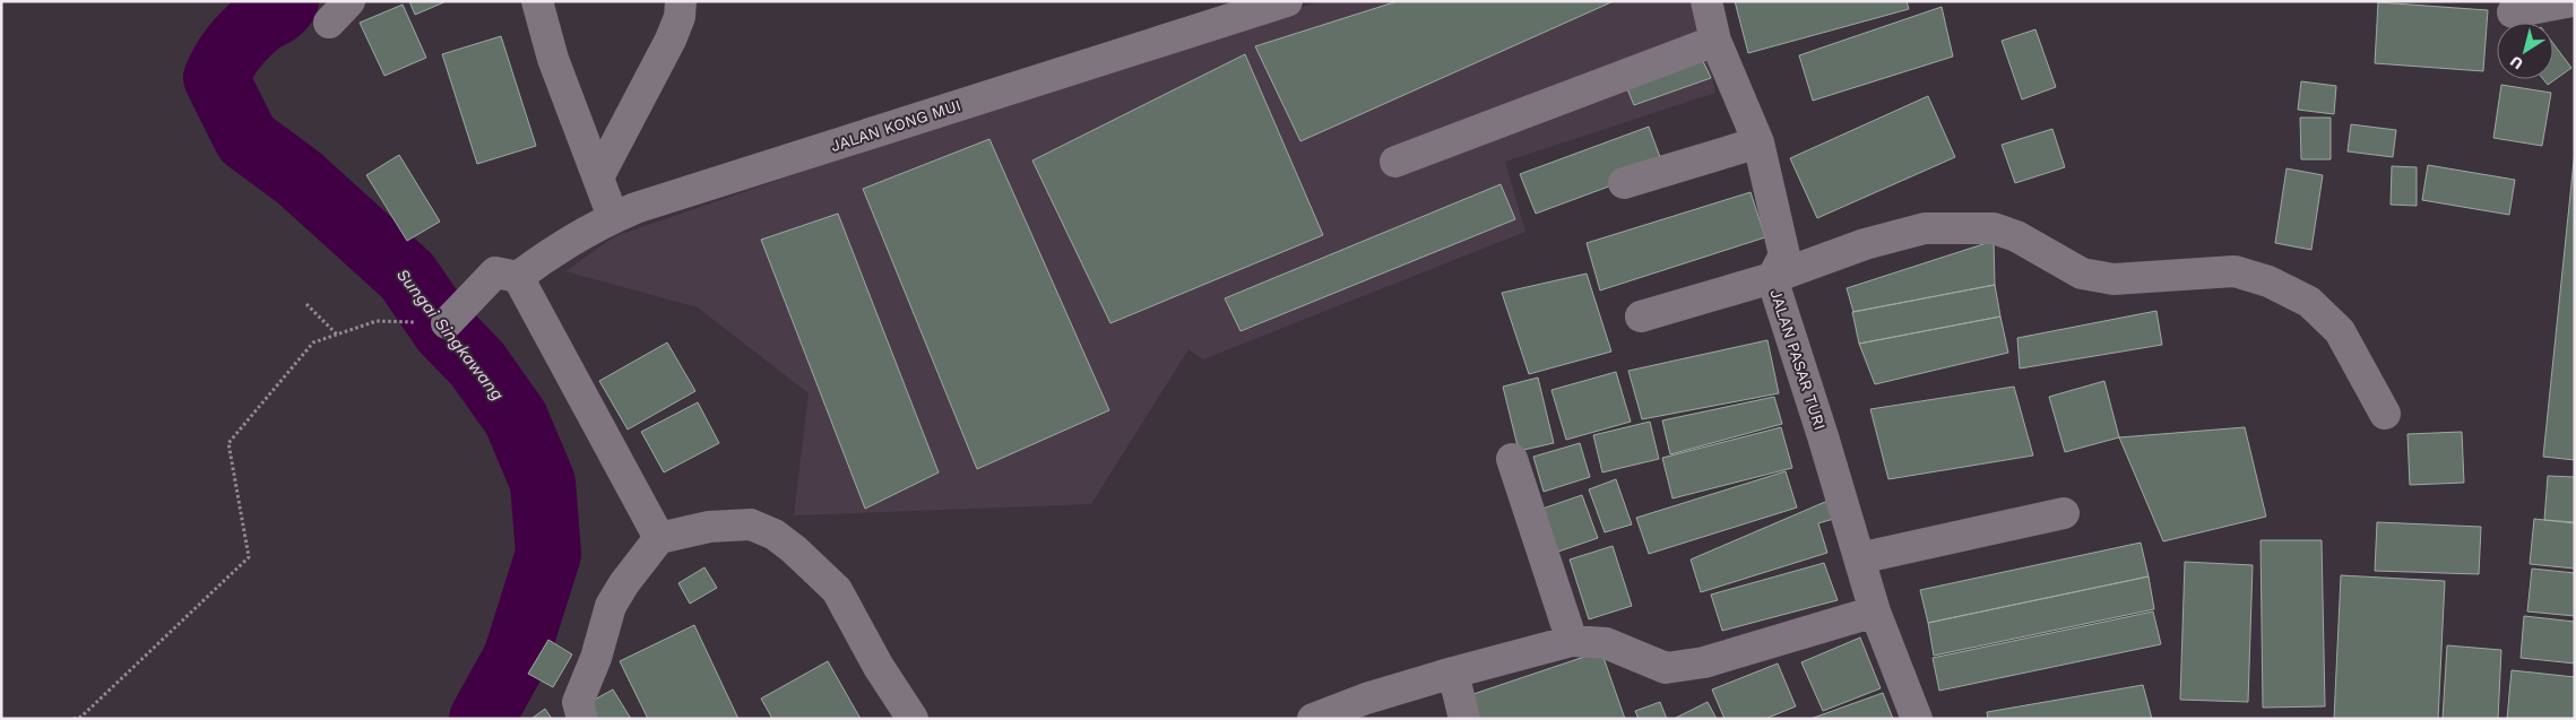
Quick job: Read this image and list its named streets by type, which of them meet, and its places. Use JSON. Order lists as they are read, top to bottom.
{
  "streets": {
    "street": ["JALAN KONG MUI", "JALAN PASAR TURI"]
  },
  "water": ["Sungai Singkawang"],
  "north": "bottom left"
}
